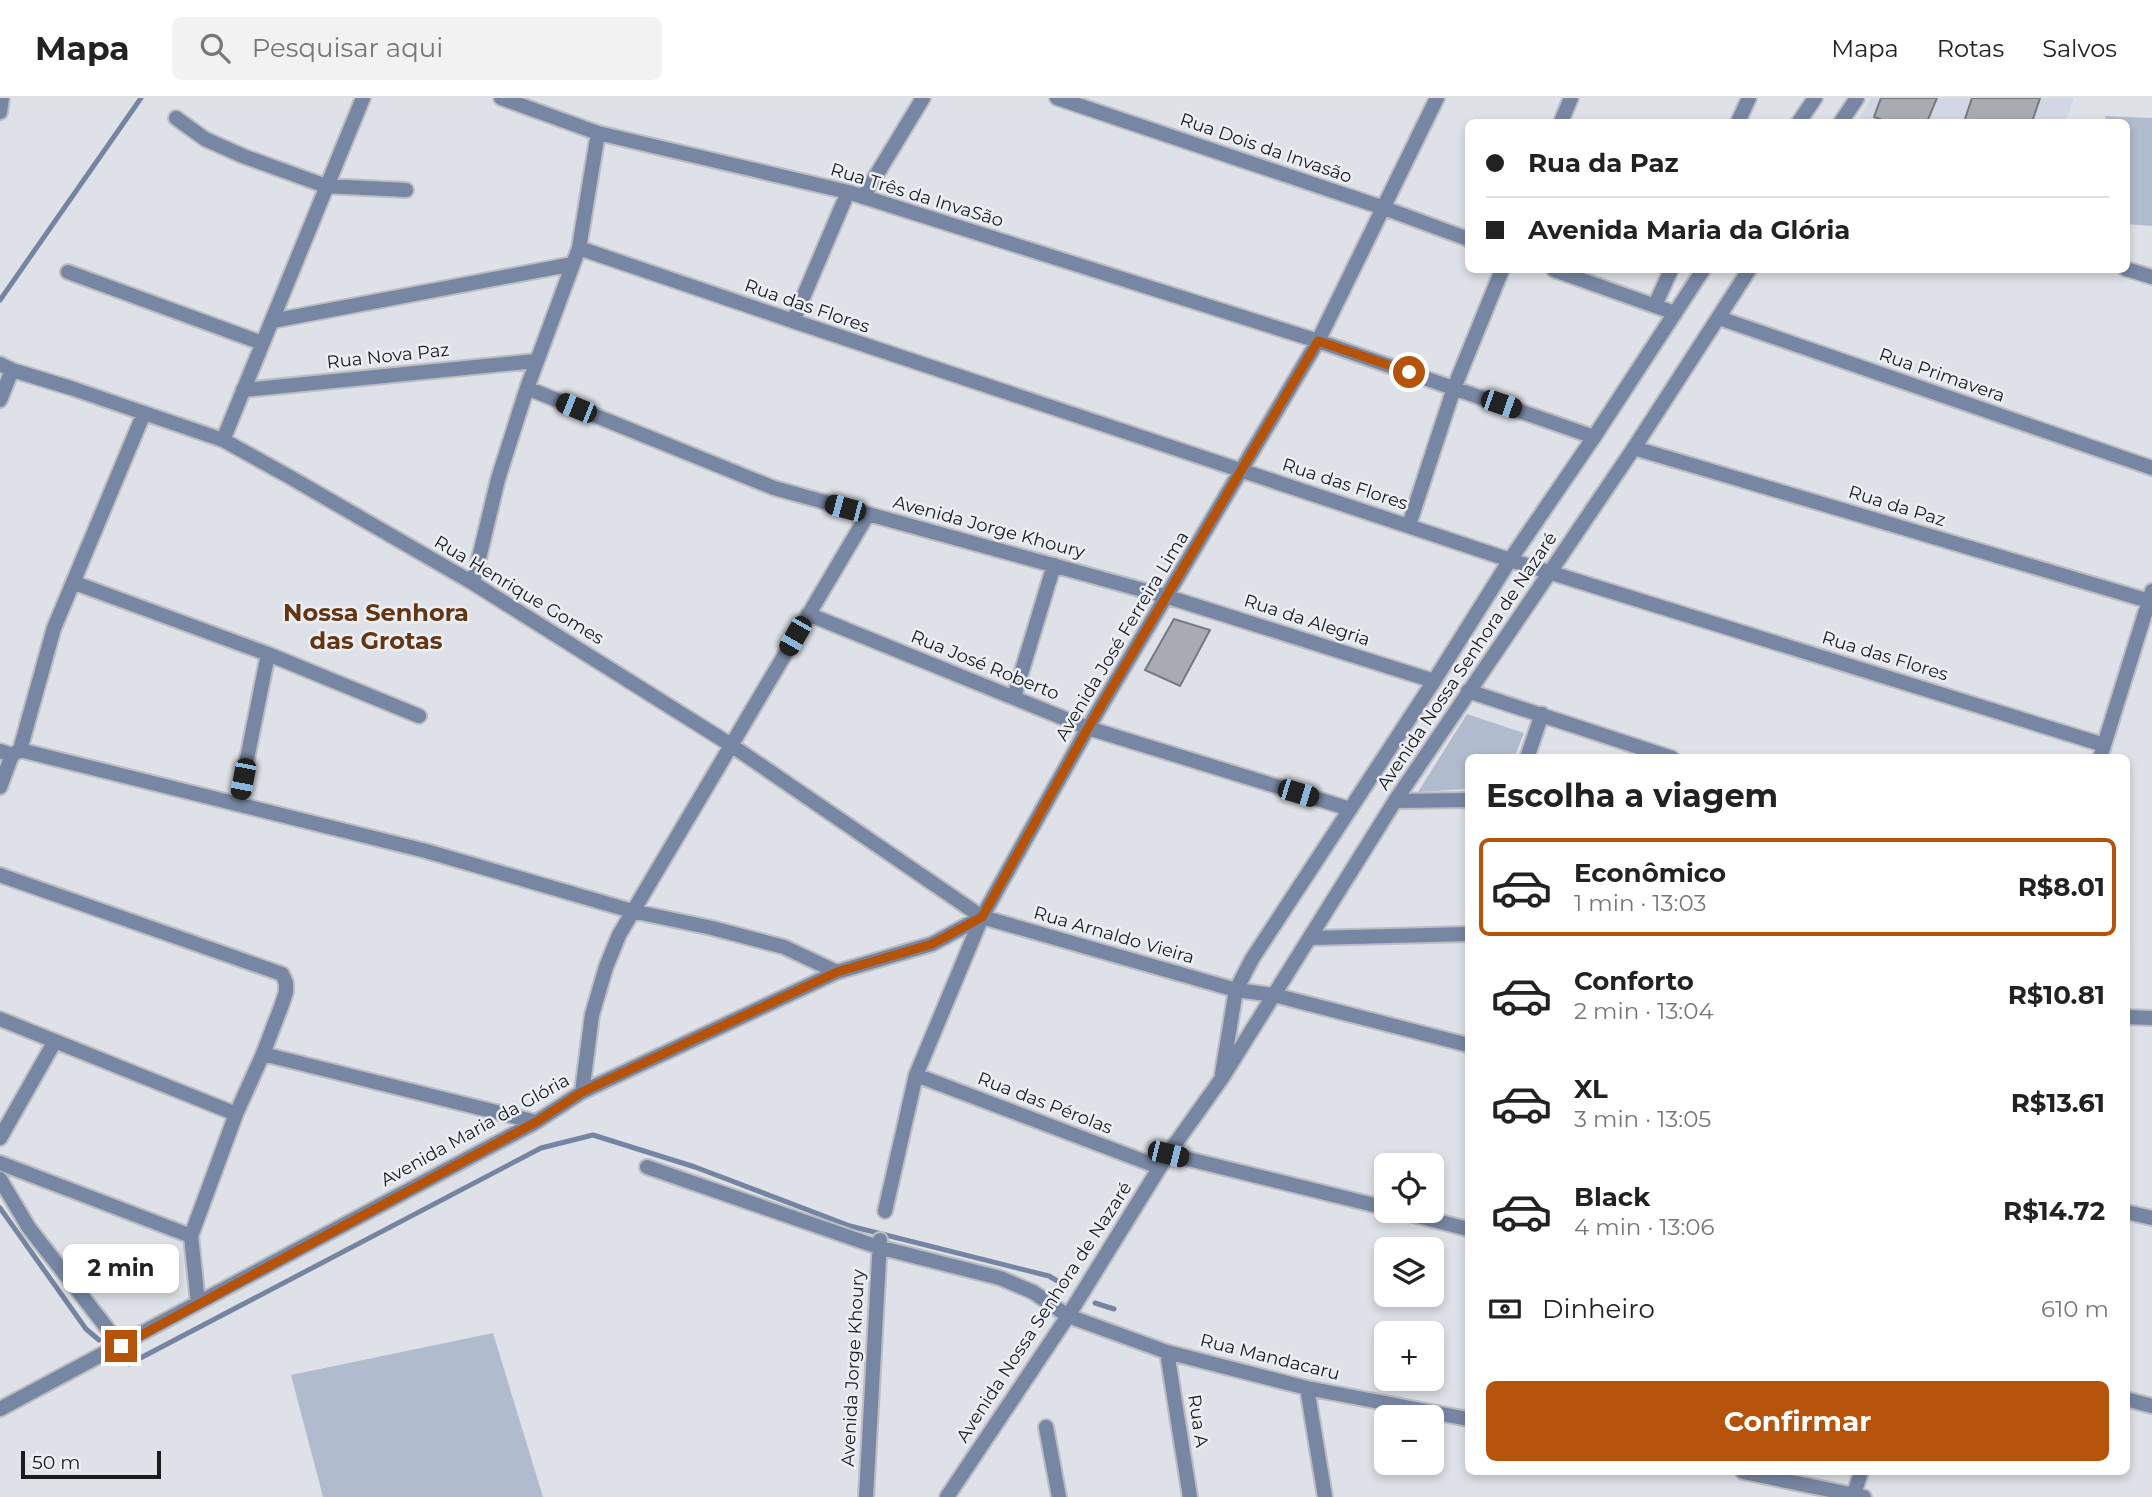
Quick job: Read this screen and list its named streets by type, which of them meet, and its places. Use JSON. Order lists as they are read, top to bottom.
{
  "streets": {
    "street": [
      "Rua Dois da Invasão",
      "Rua Três da InvaSão",
      "Rua das Flores",
      "Rua Nova Paz",
      "Rua Primavera",
      "Rua da Paz",
      "Avenida Jorge Khoury",
      "Rua Henrique Gomes",
      "Rua da Alegria",
      "Avenida José Ferreira Lima",
      "Avenida Nossa Senhora de Nazaré",
      "Rua José Roberto",
      "Rua Arnaldo Vieira",
      "Rua das Pérolas",
      "Avenida Maria da Glória",
      "Rua Mandacaru",
      "Rua A"
    ]
  },
  "crossings": [
    ["Rua Dois da Invasão", "Avenida José Ferreira Lima"],
    ["Rua Três da InvaSão", "Avenida José Ferreira Lima"],
    ["Rua das Flores", "Avenida José Ferreira Lima"],
    ["Rua das Flores", "Avenida Nossa Senhora de Nazaré"],
    ["Rua Primavera", "Avenida Nossa Senhora de Nazaré"],
    ["Rua da Paz", "Avenida Nossa Senhora de Nazaré"],
    ["Avenida Jorge Khoury", "Rua da Alegria"],
    ["Avenida Jorge Khoury", "Avenida José Ferreira Lima"],
    ["Avenida Jorge Khoury", "Rua Mandacaru"],
    ["Rua Henrique Gomes", "Avenida José Ferreira Lima"],
    ["Rua Henrique Gomes", "Rua Arnaldo Vieira"],
    ["Rua Henrique Gomes", "Avenida Maria da Glória"],
    ["Rua da Alegria", "Avenida José Ferreira Lima"],
    ["Rua da Alegria", "Avenida Nossa Senhora de Nazaré"],
    ["Avenida José Ferreira Lima", "Rua José Roberto"],
    ["Avenida José Ferreira Lima", "Rua Arnaldo Vieira"],
    ["Avenida José Ferreira Lima", "Rua das Pérolas"],
    ["Avenida José Ferreira Lima", "Avenida Maria da Glória"],
    ["Avenida Nossa Senhora de Nazaré", "Rua José Roberto"],
    ["Avenida Nossa Senhora de Nazaré", "Rua Arnaldo Vieira"],
    ["Avenida Nossa Senhora de Nazaré", "Rua das Pérolas"],
    ["Avenida Nossa Senhora de Nazaré", "Rua Mandacaru"],
    ["Rua Arnaldo Vieira", "Avenida Maria da Glória"],
    ["Rua Mandacaru", "Rua A"]
  ],
  "districts": ["Nossa Senhora das Grotas"],
  "scale_bar": "50 m",
  "page": {
    "header": "Mapa",
    "search": "Pesquisar aqui",
    "nav": ["Mapa", "Rotas", "Salvos"],
    "banner": ["Rua da Paz", "Avenida Maria da Glória"],
    "heading": "Escolha a viagem",
    "list": [
      {
        "name": "Econômico",
        "note": "1 min · 13:03",
        "value": "R$8.01"
      },
      {
        "name": "Conforto",
        "note": "2 min · 13:04",
        "value": "R$10.81"
      },
      {
        "name": "XL",
        "note": "3 min · 13:05",
        "value": "R$13.61"
      },
      {
        "name": "Black",
        "note": "4 min · 13:06",
        "value": "R$14.72"
      }
    ],
    "map_buttons": ["+", "−"],
    "bubble": "2 min",
    "pay": ["Dinheiro", "610 m"],
    "buttons": "Confirmar",
    "scale": "50 m"
  }
}
